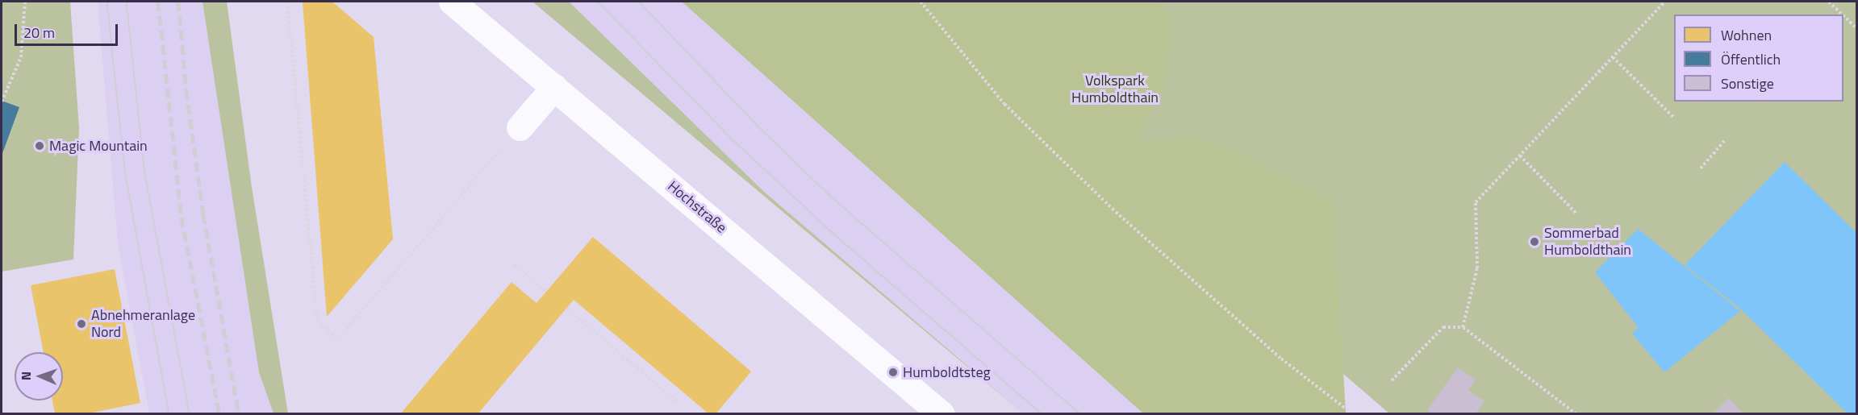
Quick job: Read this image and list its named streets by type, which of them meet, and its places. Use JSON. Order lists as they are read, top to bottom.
{
  "streets": {
    "street": ["Hochstraße"]
  },
  "parks": ["Volkspark Humboldthain"],
  "places": [
    "Magic Mountain",
    "Sommerbad Humboldthain",
    "Abnehmeranlage Nord",
    "Humboldtsteg"
  ],
  "legend": ["Wohnen", "Öffentlich", "Sonstige"],
  "scale_bar": "20 m",
  "north": "left"
}
